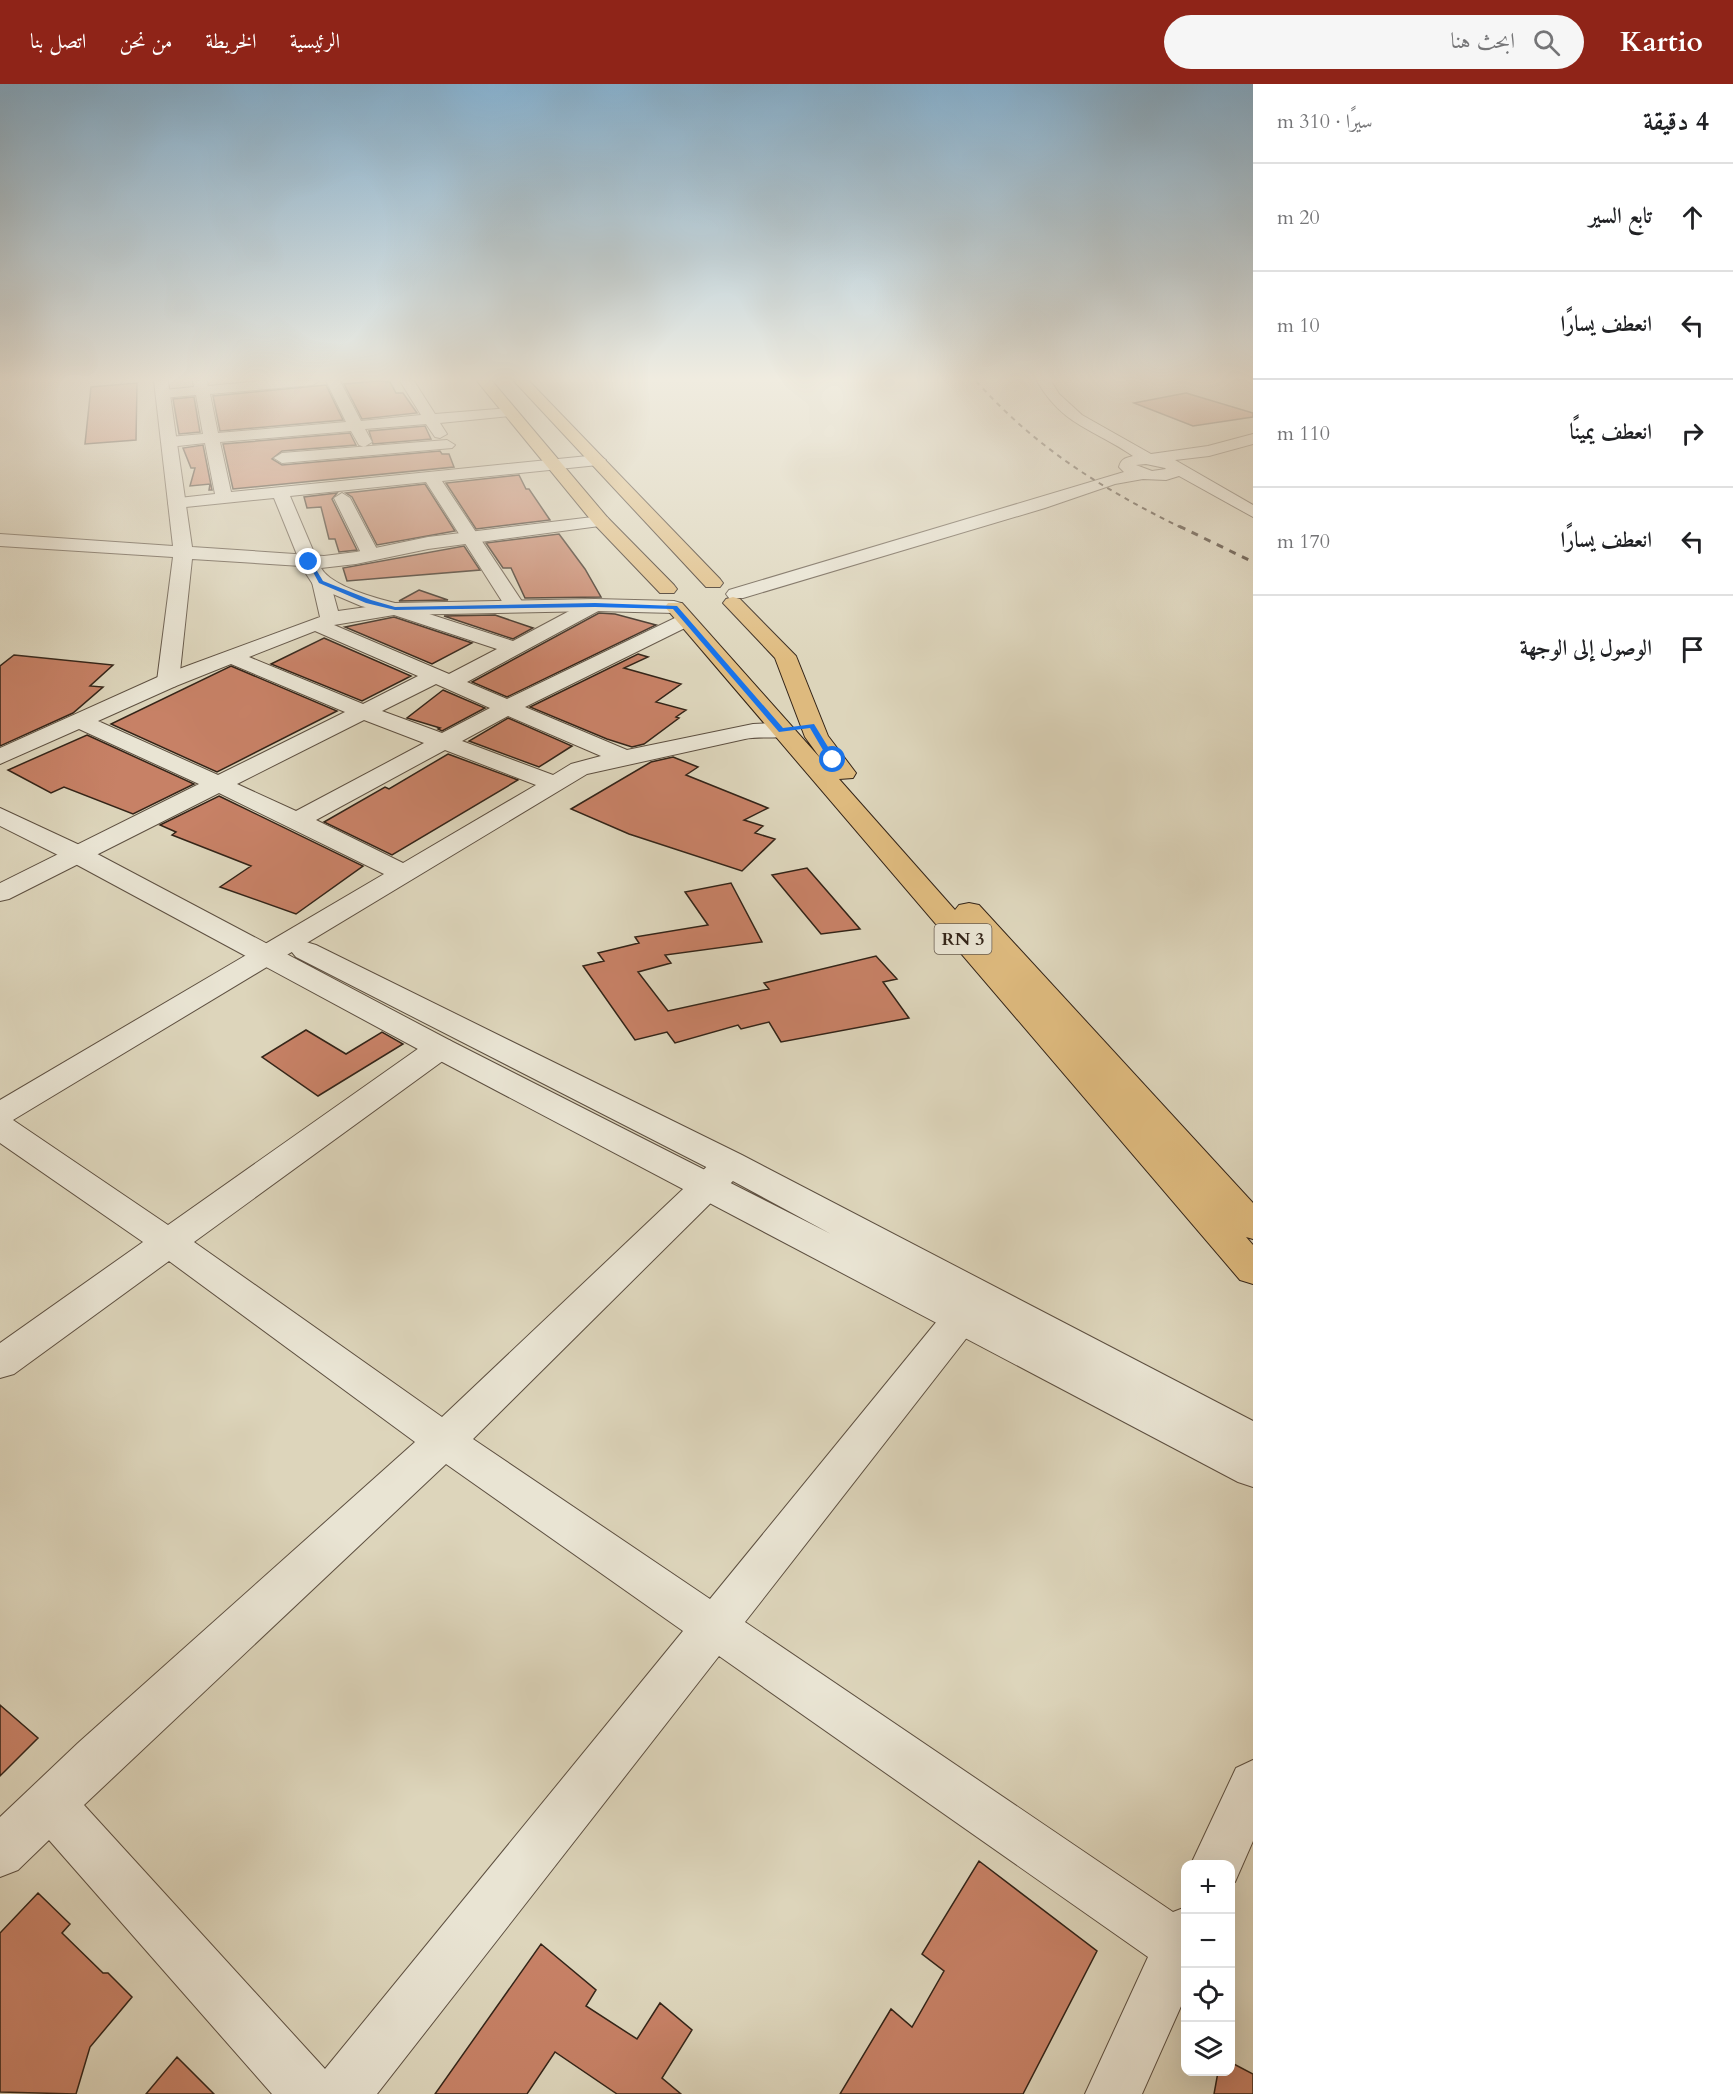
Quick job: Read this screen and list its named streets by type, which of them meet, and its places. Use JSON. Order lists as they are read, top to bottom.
{
  "streets": {
    "main road": ["RN 3"]
  },
  "page": {
    "header": "Kartio",
    "search": "ابحث هنا",
    "nav": [
      "الرئيسية",
      "الخريطة",
      "من نحن",
      "اتصل بنا"
    ],
    "heading": ["4 دقيقة", "سيرًا · 310 m"],
    "list": [
      ["تابع السير", "20 m"],
      ["انعطف يسارًا", "10 m"],
      ["انعطف يمينًا", "110 m"],
      ["انعطف يسارًا", "170 m"],
      "الوصول إلى الوجهة"
    ],
    "map_buttons": ["+", "−"]
  }
}
